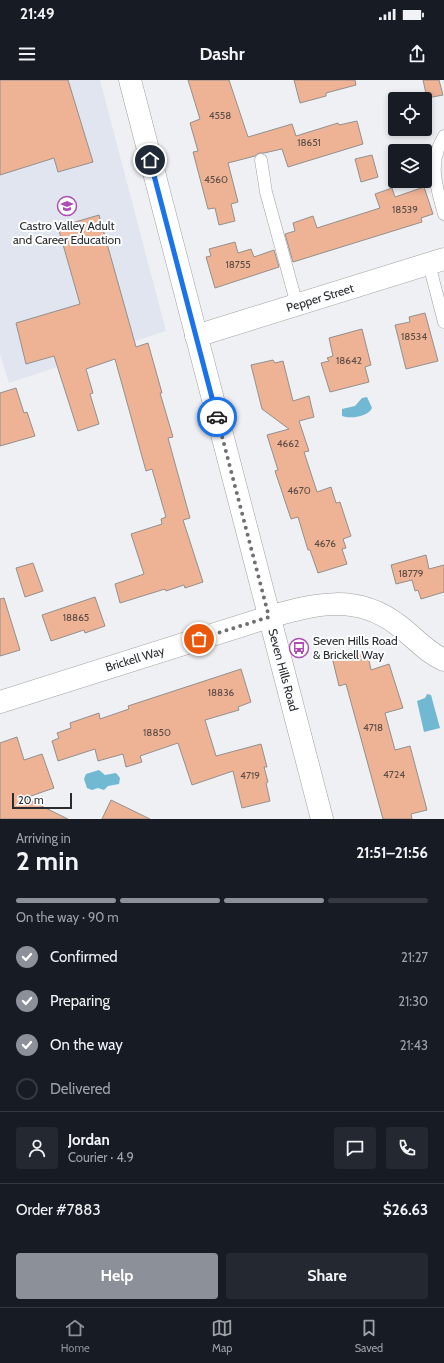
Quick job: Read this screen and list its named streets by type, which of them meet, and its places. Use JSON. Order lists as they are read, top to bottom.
{
  "streets": {
    "street": ["Pepper Street", "Brickell Way", "Seven Hills Road"]
  },
  "crossings": [
    ["Pepper Street", "Seven Hills Road"],
    ["Brickell Way", "Seven Hills Road"]
  ],
  "places": {
    "school or university": ["Castro Valley Adult and Career Education"],
    "bus stop": ["Seven Hills Road & Brickell Way"]
  },
  "house_numbers": [
    "4558",
    "18651",
    "4560",
    "18539",
    "18755",
    "18534",
    "18642",
    "4662",
    "4670",
    "4676",
    "18779",
    "18865",
    "18836",
    "4718",
    "18850",
    "4724",
    "4719"
  ],
  "scale_bar": "20 m",
  "page": {
    "status": "21:49",
    "header": "Dashr",
    "scale": "20 m",
    "heading": ["2 min", "Arriving in", "21:51–21:56"],
    "panel": [
      "Jordan",
      "Courier · 4.9",
      "Order #7883",
      "$26.63"
    ],
    "bar": "On the way · 90 m",
    "list": [
      ["Confirmed", "21:27"],
      ["Preparing", "21:30"],
      ["On the way", "21:43"],
      "Delivered"
    ],
    "buttons": ["Help", "Share"],
    "tabs": ["Home", "Map", "Saved"]
  }
}
